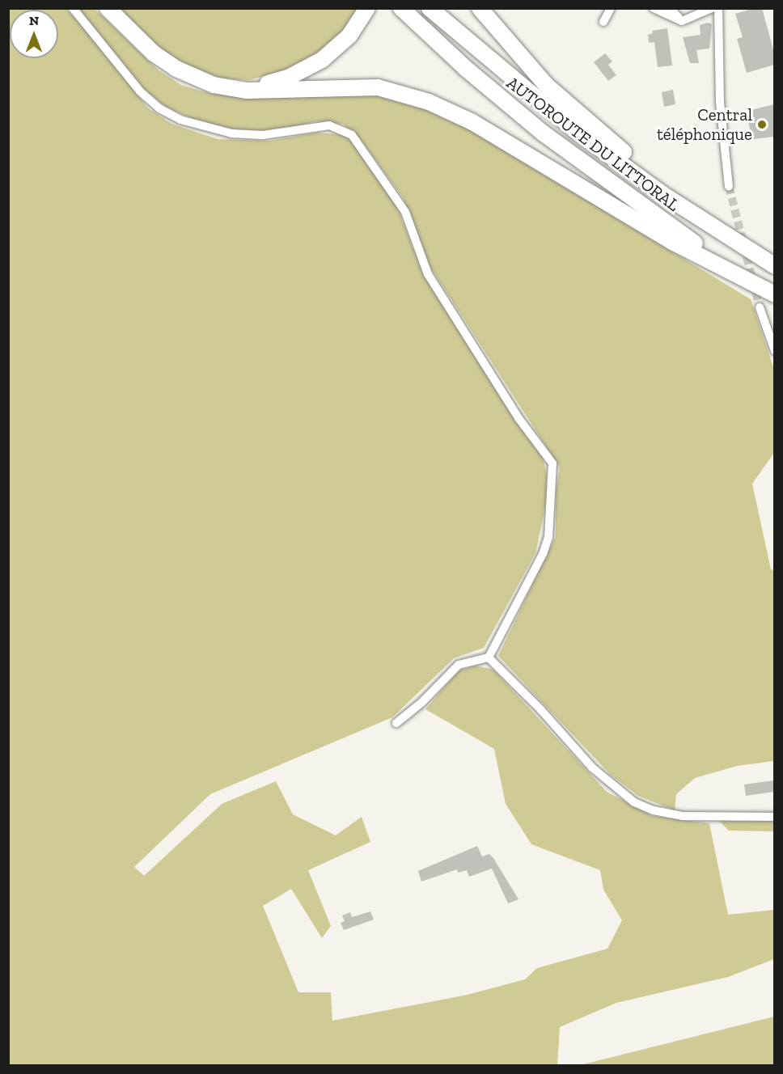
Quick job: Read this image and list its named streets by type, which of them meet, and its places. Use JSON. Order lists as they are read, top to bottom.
{
  "streets": {
    "highway": ["AUTOROUTE DU LITTORAL"]
  },
  "places": ["Central téléphonique"],
  "north": "top"
}
